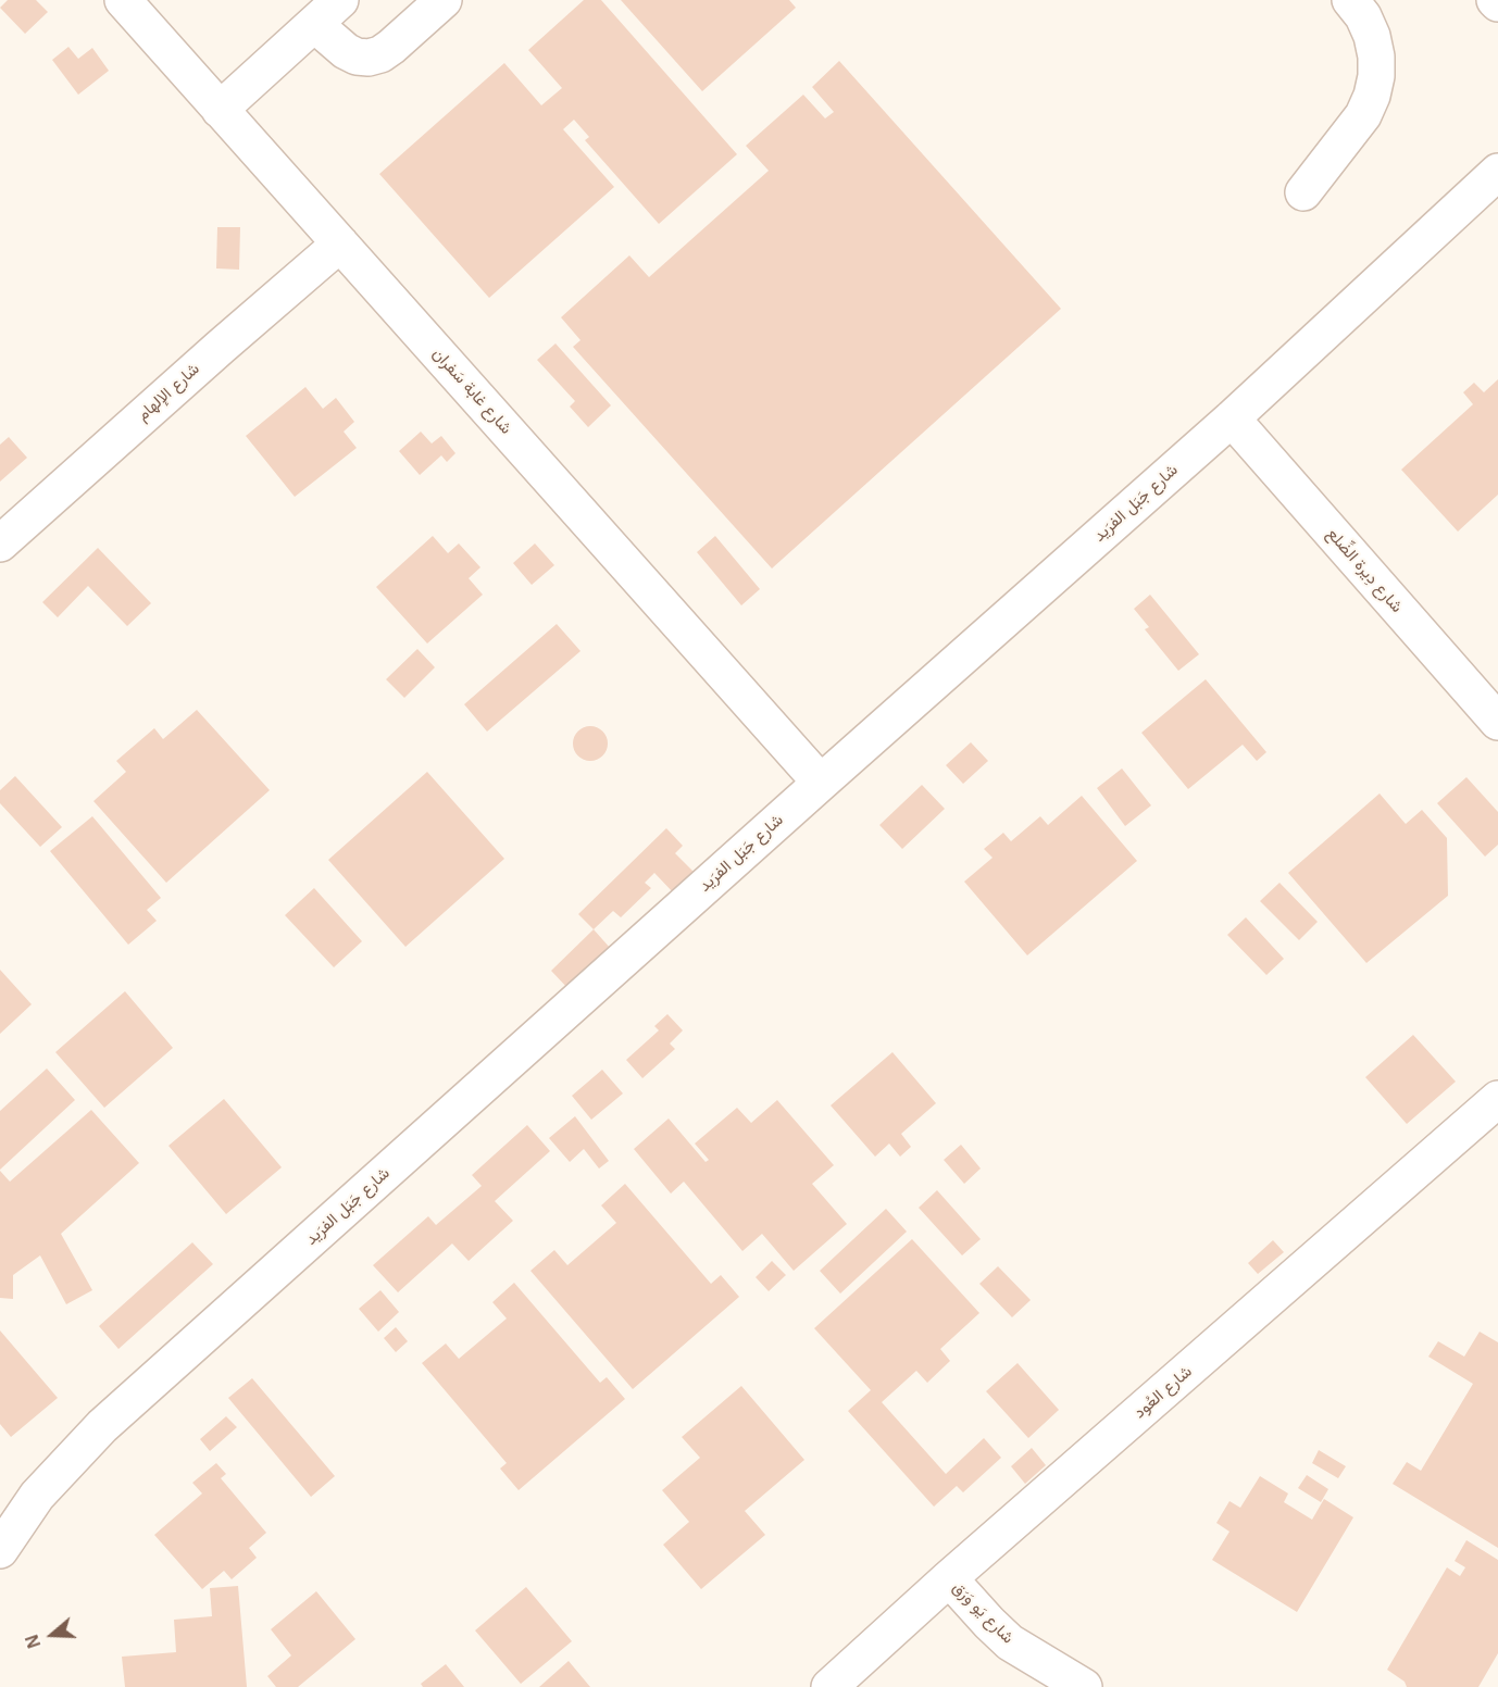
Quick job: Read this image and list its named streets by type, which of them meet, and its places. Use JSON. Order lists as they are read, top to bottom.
{
  "streets": {
    "street": [
      "شارع غابة سَفران",
      "شارع الإلهام",
      "شارع جَبَل الفرَيد",
      "شارع دِيرة الضِّلع",
      "شارع العُود",
      "شارع يَو وَرَق"
    ]
  },
  "crossings": [
    ["شارع غابة سَفران", "شارع الإلهام"],
    ["شارع غابة سَفران", "شارع جَبَل الفرَيد"],
    ["شارع جَبَل الفرَيد", "شارع دِيرة الضِّلع"],
    ["شارع العُود", "شارع يَو وَرَق"]
  ],
  "north": "left"
}
